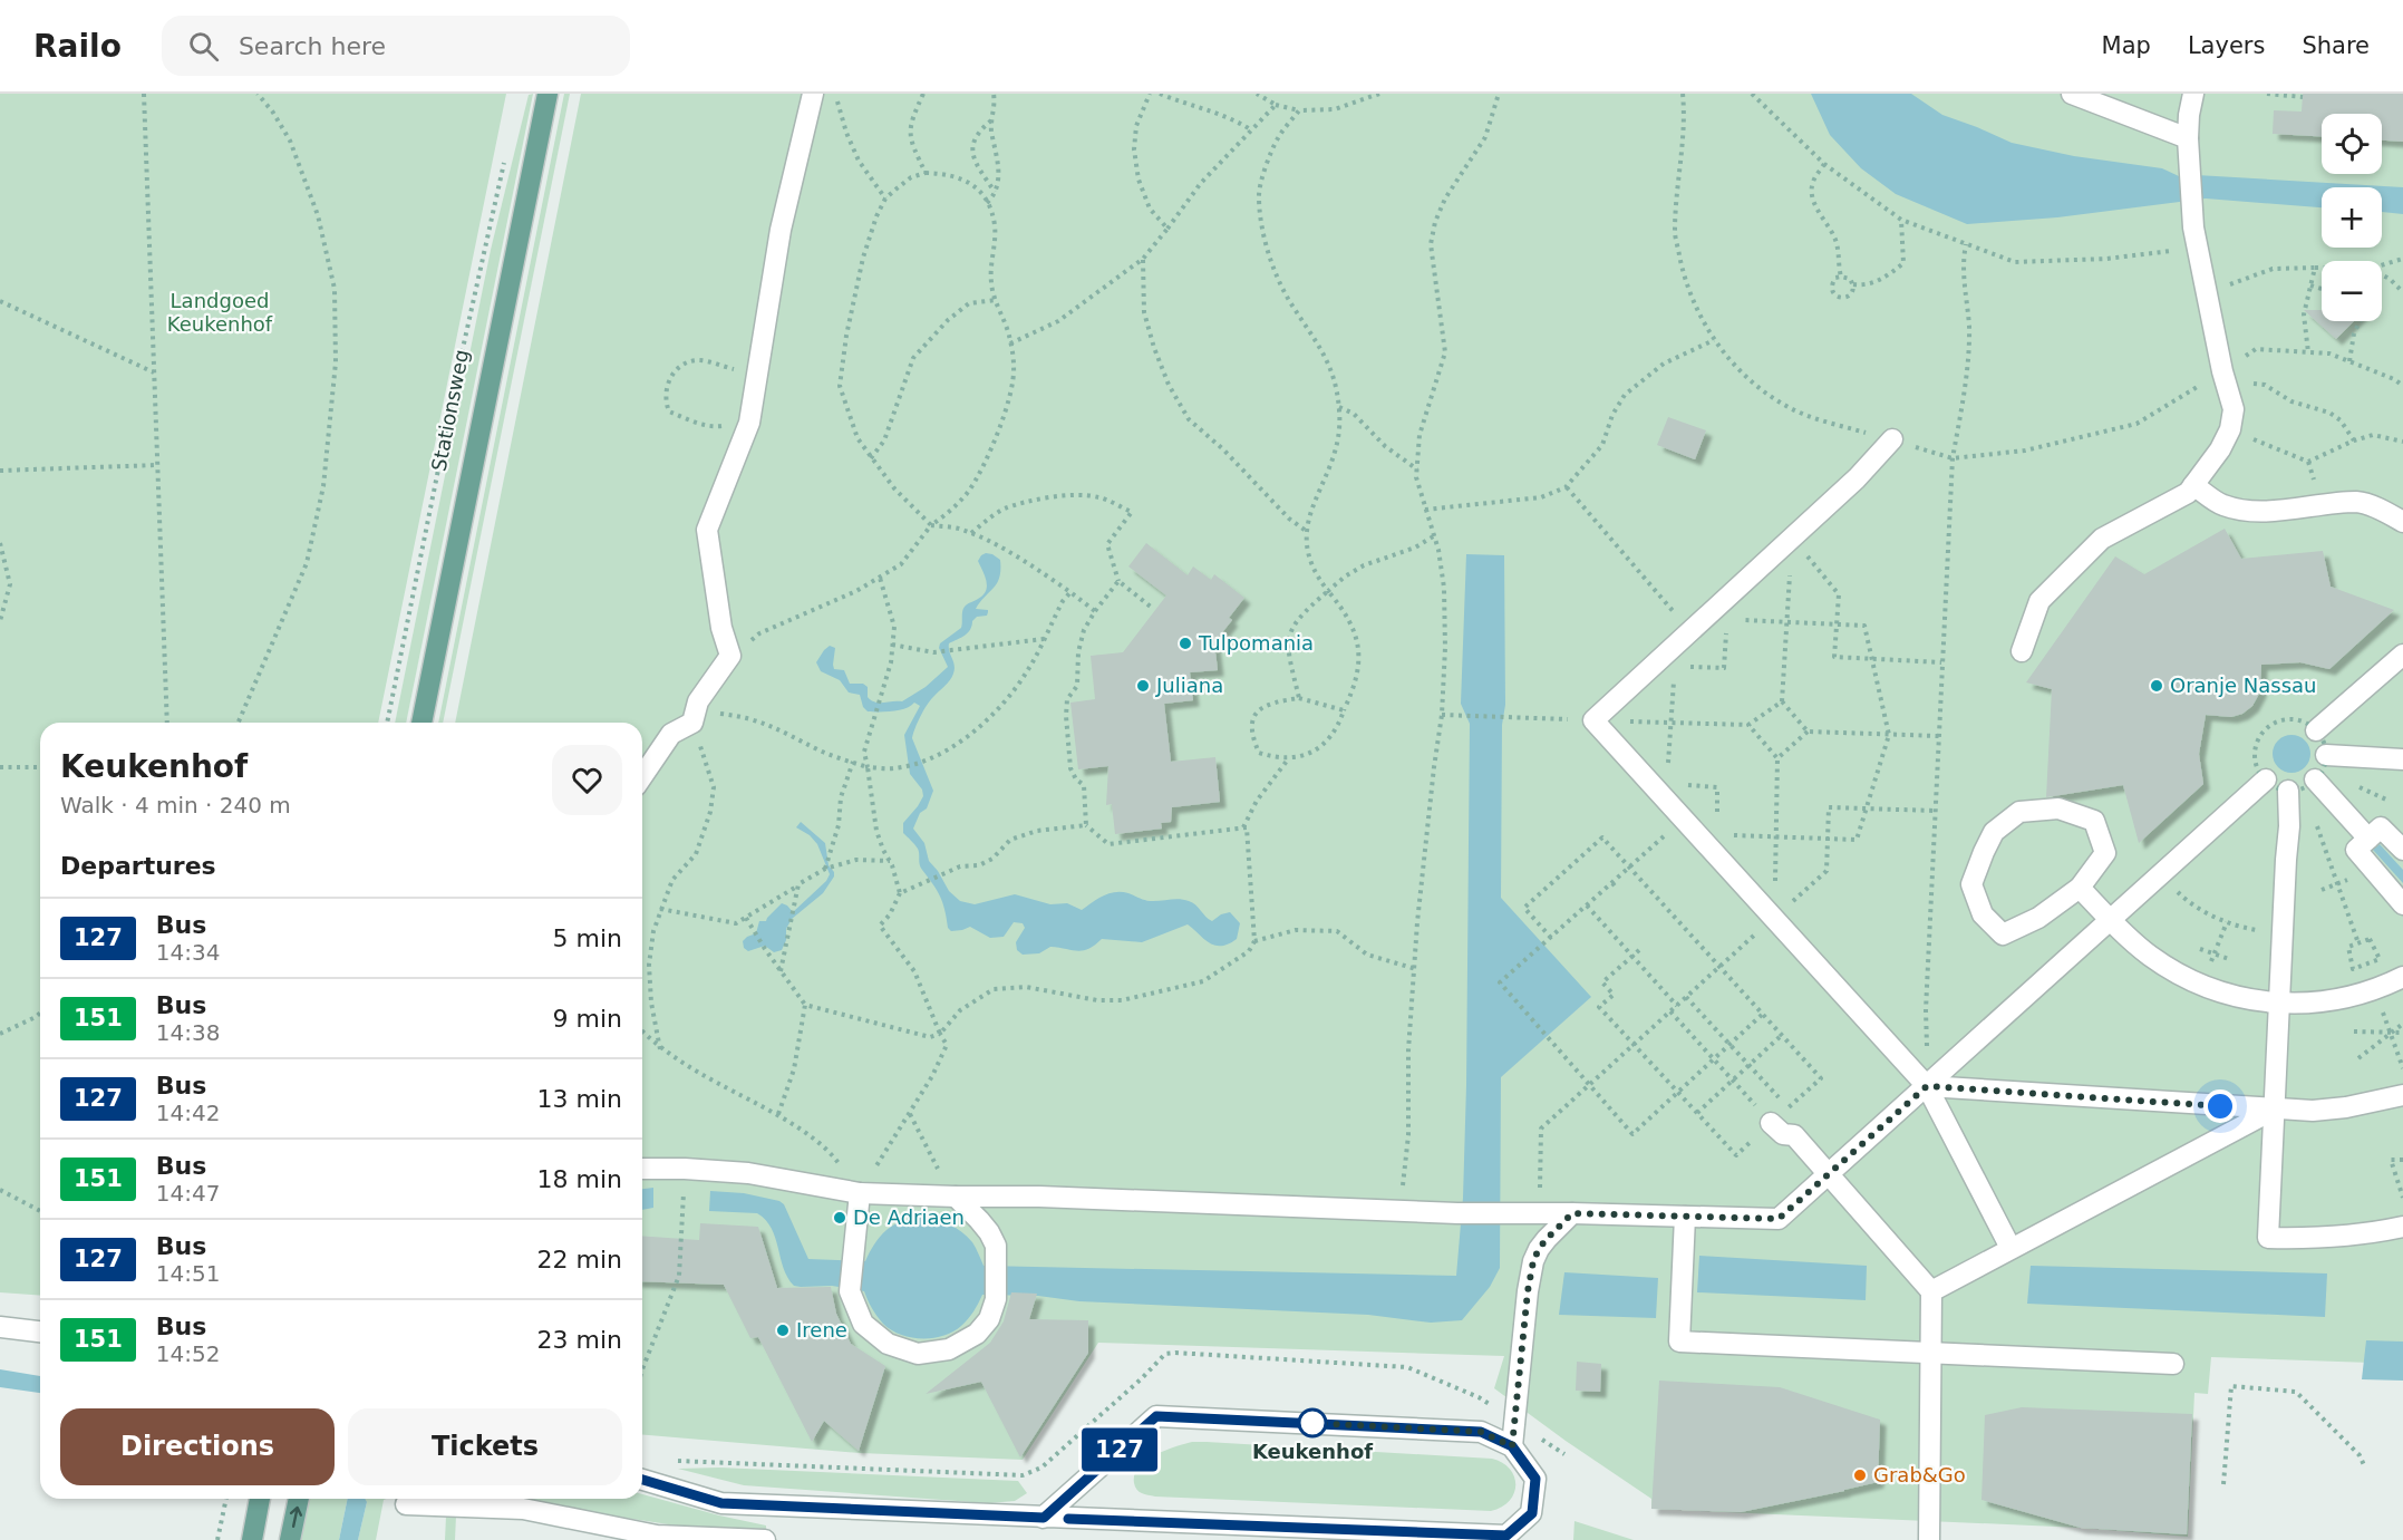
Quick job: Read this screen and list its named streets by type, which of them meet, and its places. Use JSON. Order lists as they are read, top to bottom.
{
  "streets": {
    "main road": ["Stationsweg"]
  },
  "parks": ["Landgoed Keukenhof"],
  "places": [
    "Tulpomania",
    "Juliana",
    "Oranje Nassau",
    "De Adriaen",
    "Irene",
    "Keukenhof",
    "Grab&Go"
  ],
  "lines": ["bus line 127"],
  "page": {
    "header": "Railo",
    "search": "Search here",
    "nav": ["Map", "Layers", "Share"],
    "on_map": "127",
    "map_buttons": ["+", "−"],
    "heading": [
      ["Keukenhof", "Walk · 4 min · 240 m"],
      "Departures"
    ],
    "list": [
      {
        "mark": "127",
        "name": "Bus",
        "note": "14:34",
        "value": "5 min"
      },
      {
        "mark": "151",
        "name": "Bus",
        "note": "14:38",
        "value": "9 min"
      },
      {
        "mark": "127",
        "name": "Bus",
        "note": "14:42",
        "value": "13 min"
      },
      {
        "mark": "151",
        "name": "Bus",
        "note": "14:47",
        "value": "18 min"
      },
      {
        "mark": "127",
        "name": "Bus",
        "note": "14:51",
        "value": "22 min"
      },
      {
        "mark": "151",
        "name": "Bus",
        "note": "14:52",
        "value": "23 min"
      }
    ],
    "buttons": ["Directions", "Tickets"]
  }
}
